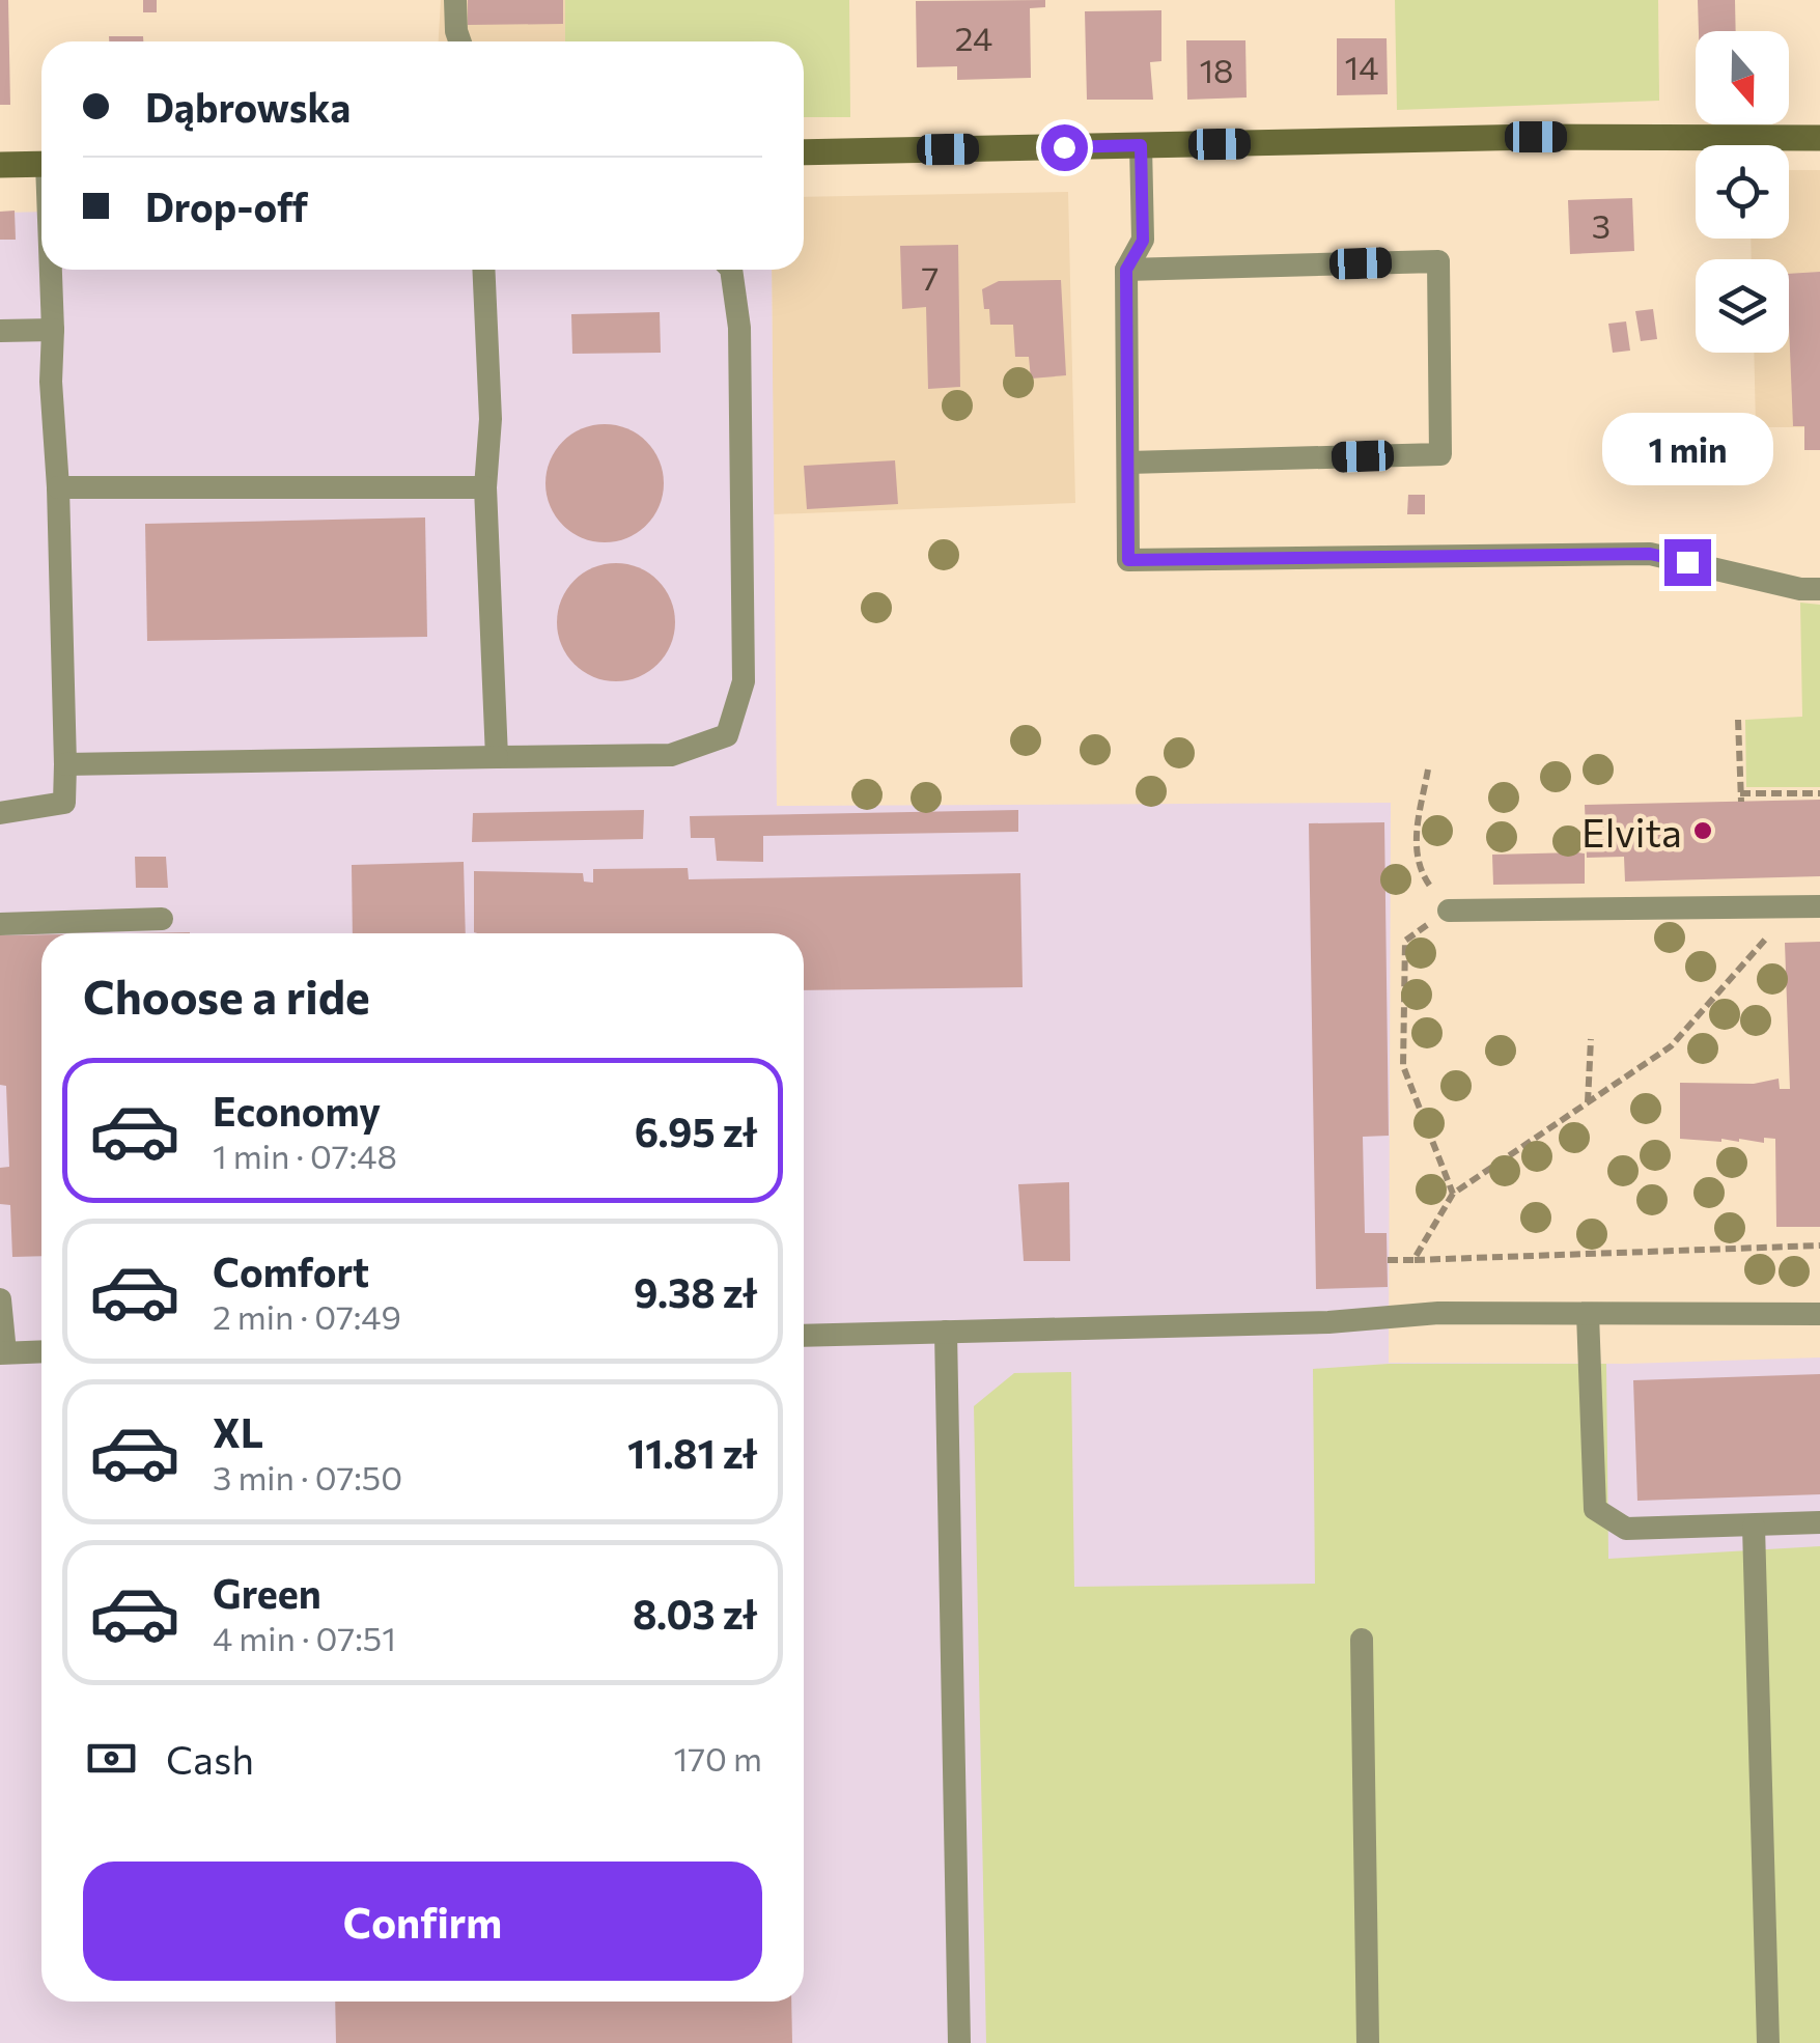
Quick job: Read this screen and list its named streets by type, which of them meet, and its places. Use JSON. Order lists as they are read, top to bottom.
{
  "places": ["Elvita"],
  "house_numbers": [
    "24",
    "14",
    "18",
    "3",
    "7"
  ],
  "north": "bottom",
  "page": {
    "banner": ["Dąbrowska", "Drop-off"],
    "bubble": "1 min",
    "heading": "Choose a ride",
    "list": [
      {
        "name": "Economy",
        "note": "1 min · 07:48",
        "value": "6.95 zł"
      },
      {
        "name": "Comfort",
        "note": "2 min · 07:49",
        "value": "9.38 zł"
      },
      {
        "name": "XL",
        "note": "3 min · 07:50",
        "value": "11.81 zł"
      },
      {
        "name": "Green",
        "note": "4 min · 07:51",
        "value": "8.03 zł"
      }
    ],
    "pay": ["Cash", "170 m"],
    "buttons": "Confirm"
  }
}
